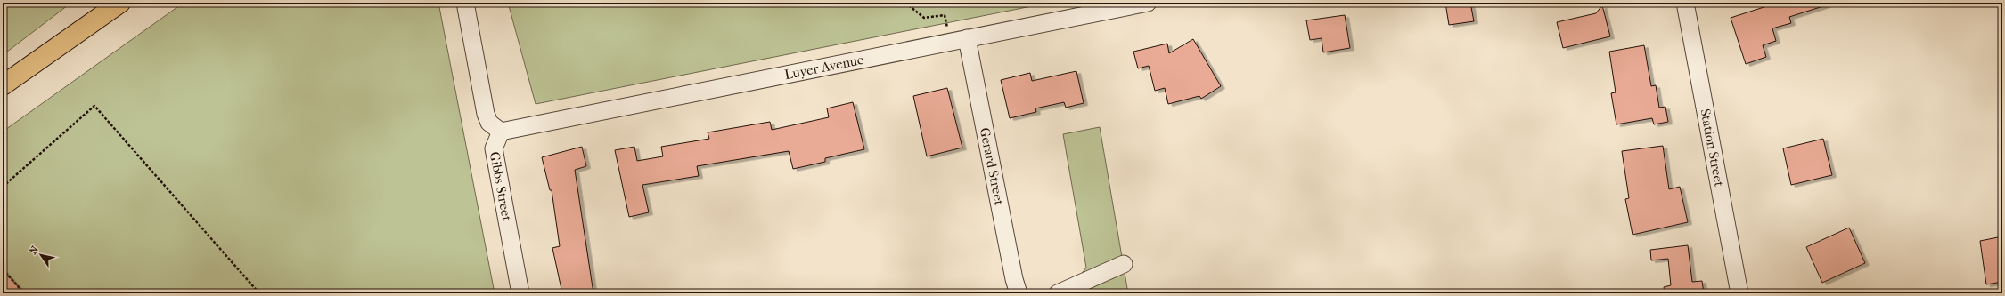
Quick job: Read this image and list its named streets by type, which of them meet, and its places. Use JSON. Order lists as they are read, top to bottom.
{
  "streets": {
    "street": [
      "Luyer Avenue",
      "Station Street",
      "Gerard Street",
      "Gibbs Street"
    ]
  },
  "crossings": [
    ["Luyer Avenue", "Gerard Street"],
    ["Luyer Avenue", "Gibbs Street"]
  ],
  "north": "top left"
}
